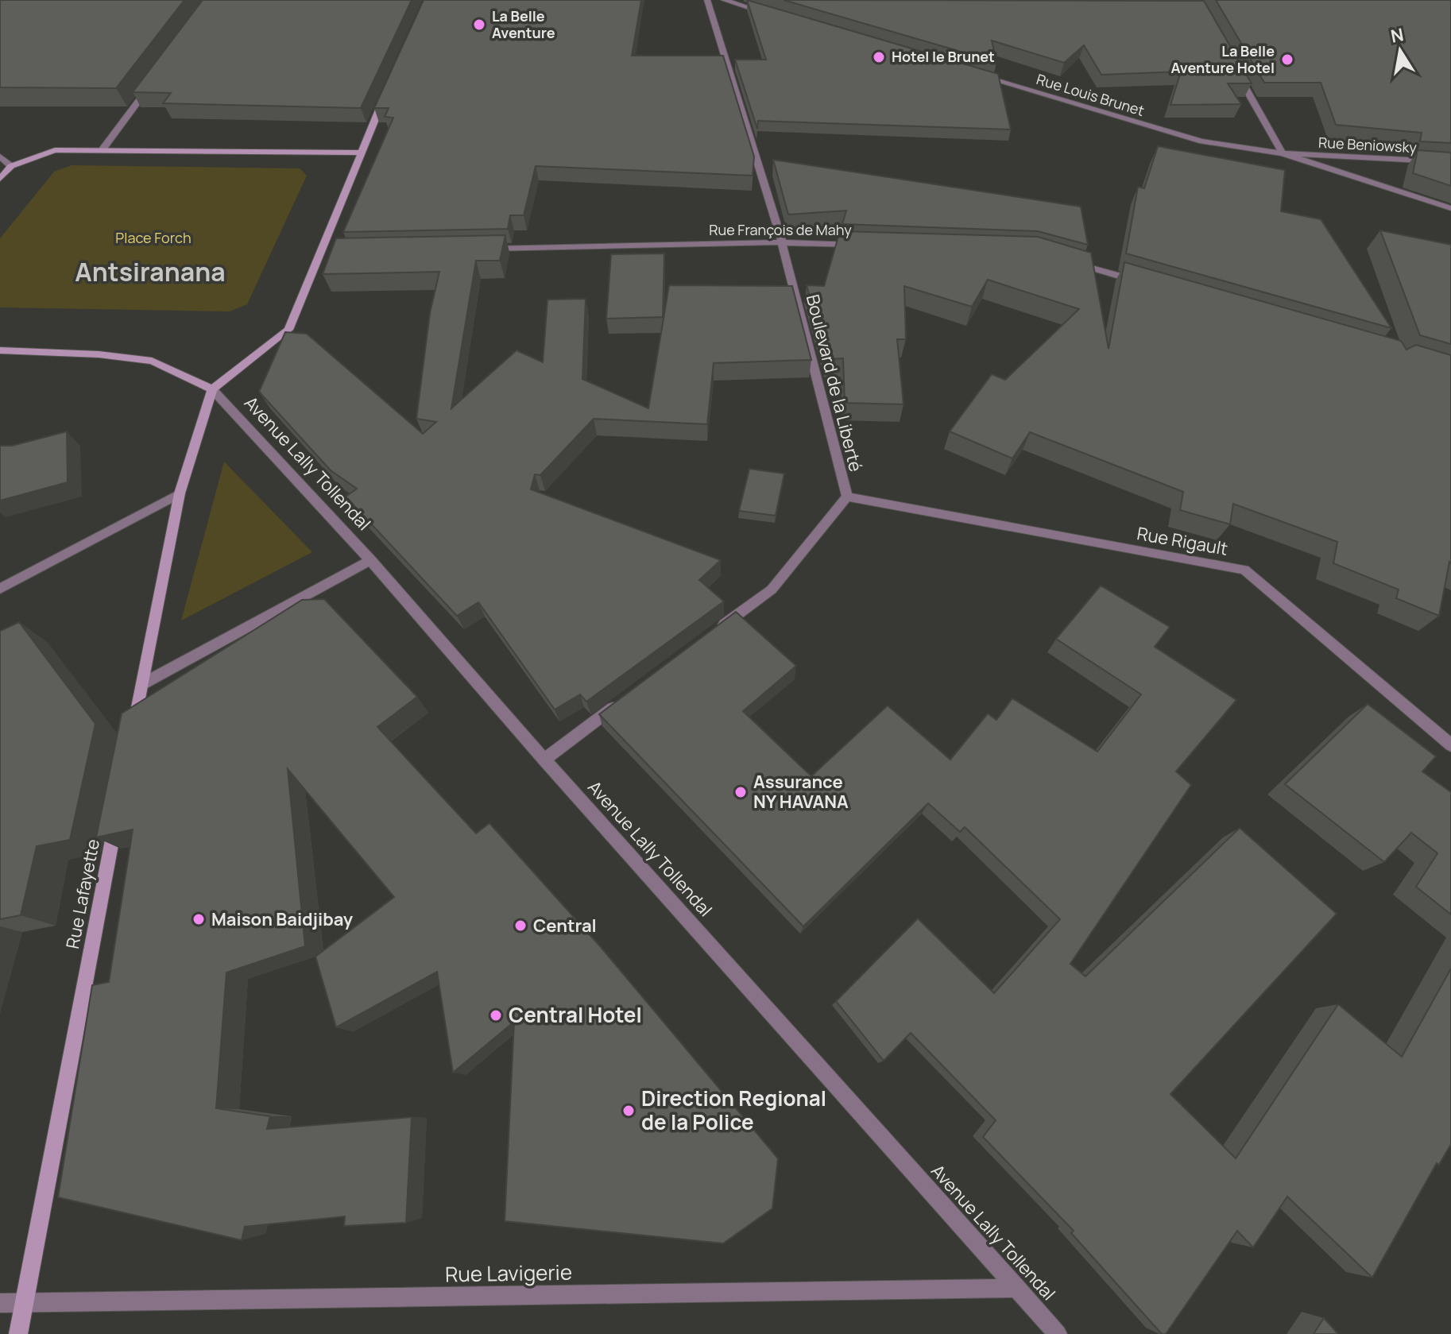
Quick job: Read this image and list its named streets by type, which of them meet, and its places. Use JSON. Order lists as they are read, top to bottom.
{
  "streets": {
    "main road": ["Rue Lafayette"],
    "street": [
      "Rue Louis Brunet",
      "Rue Beniowsky",
      "Rue François de Mahy",
      "Boulevard de la Liberté",
      "Avenue Lally Tollendal",
      "Rue Rigault",
      "Rue Lavigerie"
    ]
  },
  "crossings": [
    ["Rue Louis Brunet", "Rue Beniowsky"],
    ["Rue François de Mahy", "Boulevard de la Liberté"],
    ["Boulevard de la Liberté", "Rue Rigault"],
    ["Avenue Lally Tollendal", "Rue Lavigerie"],
    ["Rue Lafayette", "Rue Lavigerie"]
  ],
  "districts": ["Antsiranana"],
  "parks": ["Place Forch"],
  "places": [
    "La Belle Aventure",
    "Hotel le Brunet",
    "La Belle Aventure Hotel",
    "Assurance NY HAVANA",
    "Maison Baidjibay",
    "Central",
    "Central Hotel",
    "Direction Regional de la Police"
  ],
  "north": "top"
}
